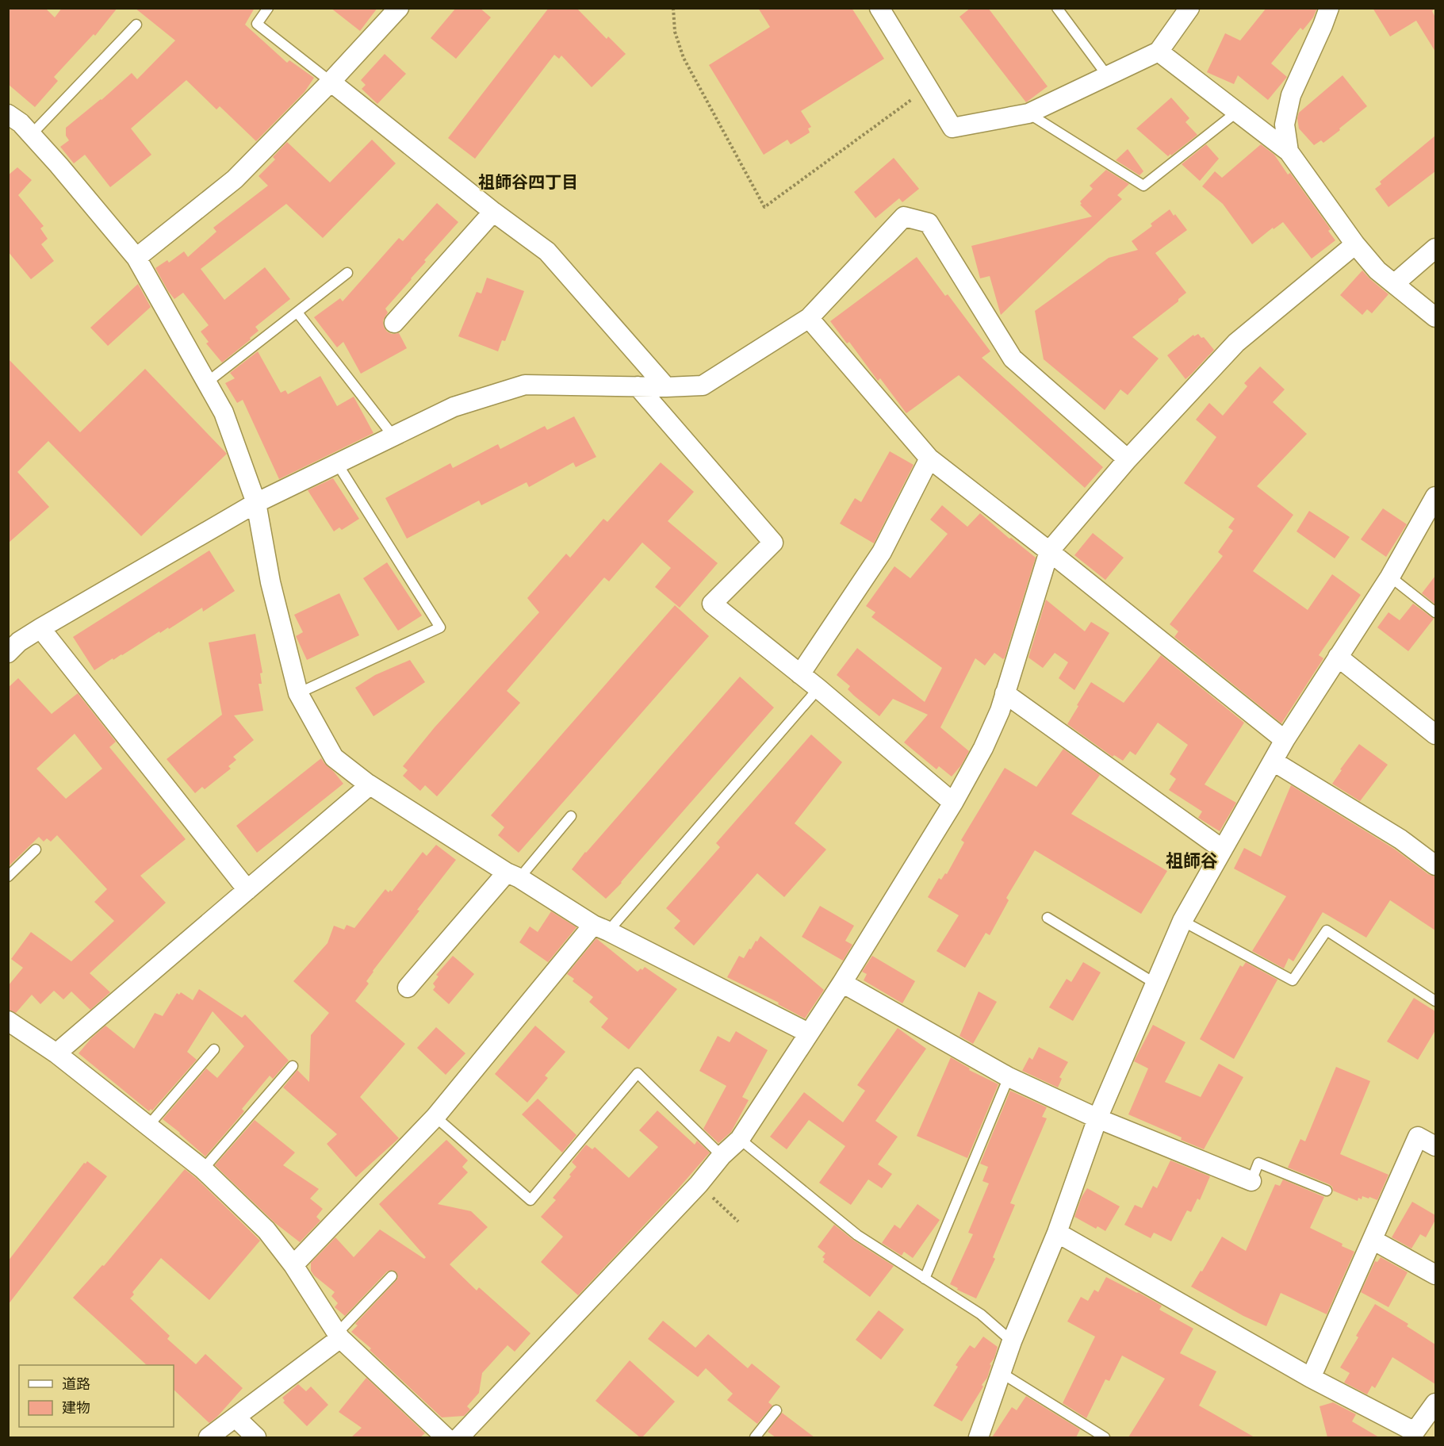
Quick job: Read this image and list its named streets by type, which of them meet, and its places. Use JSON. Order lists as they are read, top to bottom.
{
  "districts": ["祖師谷四丁目", "祖師谷"],
  "legend": ["道路", "建物"]
}
